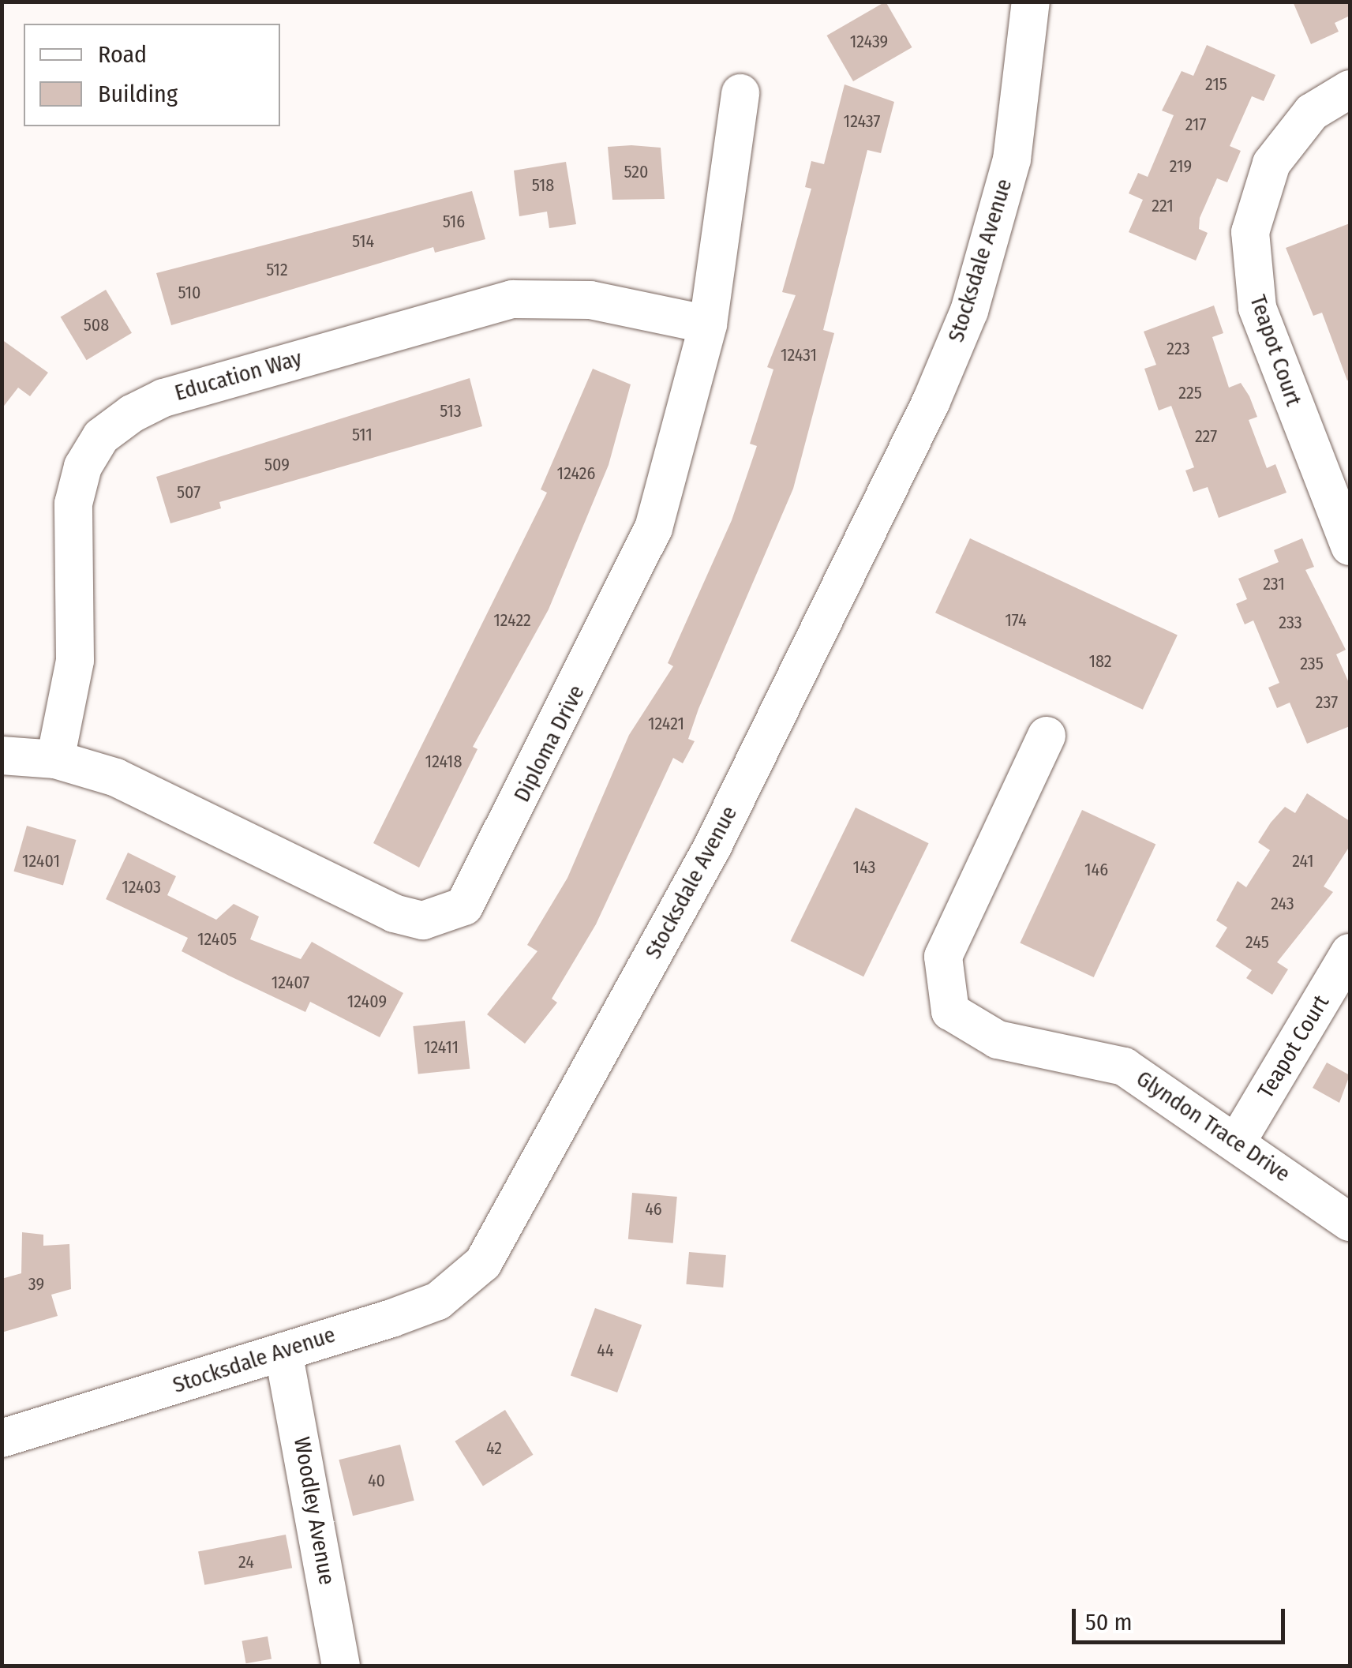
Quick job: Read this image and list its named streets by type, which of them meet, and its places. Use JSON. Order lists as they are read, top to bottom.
{
  "streets": {
    "street": [
      "Stocksdale Avenue",
      "Teapot Court",
      "Education Way",
      "Diploma Drive",
      "Glyndon Trace Drive",
      "Woodley Avenue"
    ]
  },
  "crossings": [
    ["Stocksdale Avenue", "Woodley Avenue"],
    ["Teapot Court", "Glyndon Trace Drive"],
    ["Education Way", "Diploma Drive"]
  ],
  "house_numbers": [
    "12439",
    "215",
    "12437",
    "217",
    "219",
    "520",
    "518",
    "221",
    "516",
    "514",
    "512",
    "510",
    "508",
    "223",
    "12431",
    "225",
    "513",
    "511",
    "227",
    "509",
    "12426",
    "507",
    "231",
    "12422",
    "174",
    "233",
    "182",
    "235",
    "237",
    "12421",
    "12418",
    "12401",
    "241",
    "143",
    "146",
    "12403",
    "243",
    "12405",
    "245",
    "12407",
    "12409",
    "12411",
    "46",
    "39",
    "44",
    "42",
    "40",
    "24"
  ],
  "legend": ["Road", "Building"],
  "scale_bar": "50 m"
}
